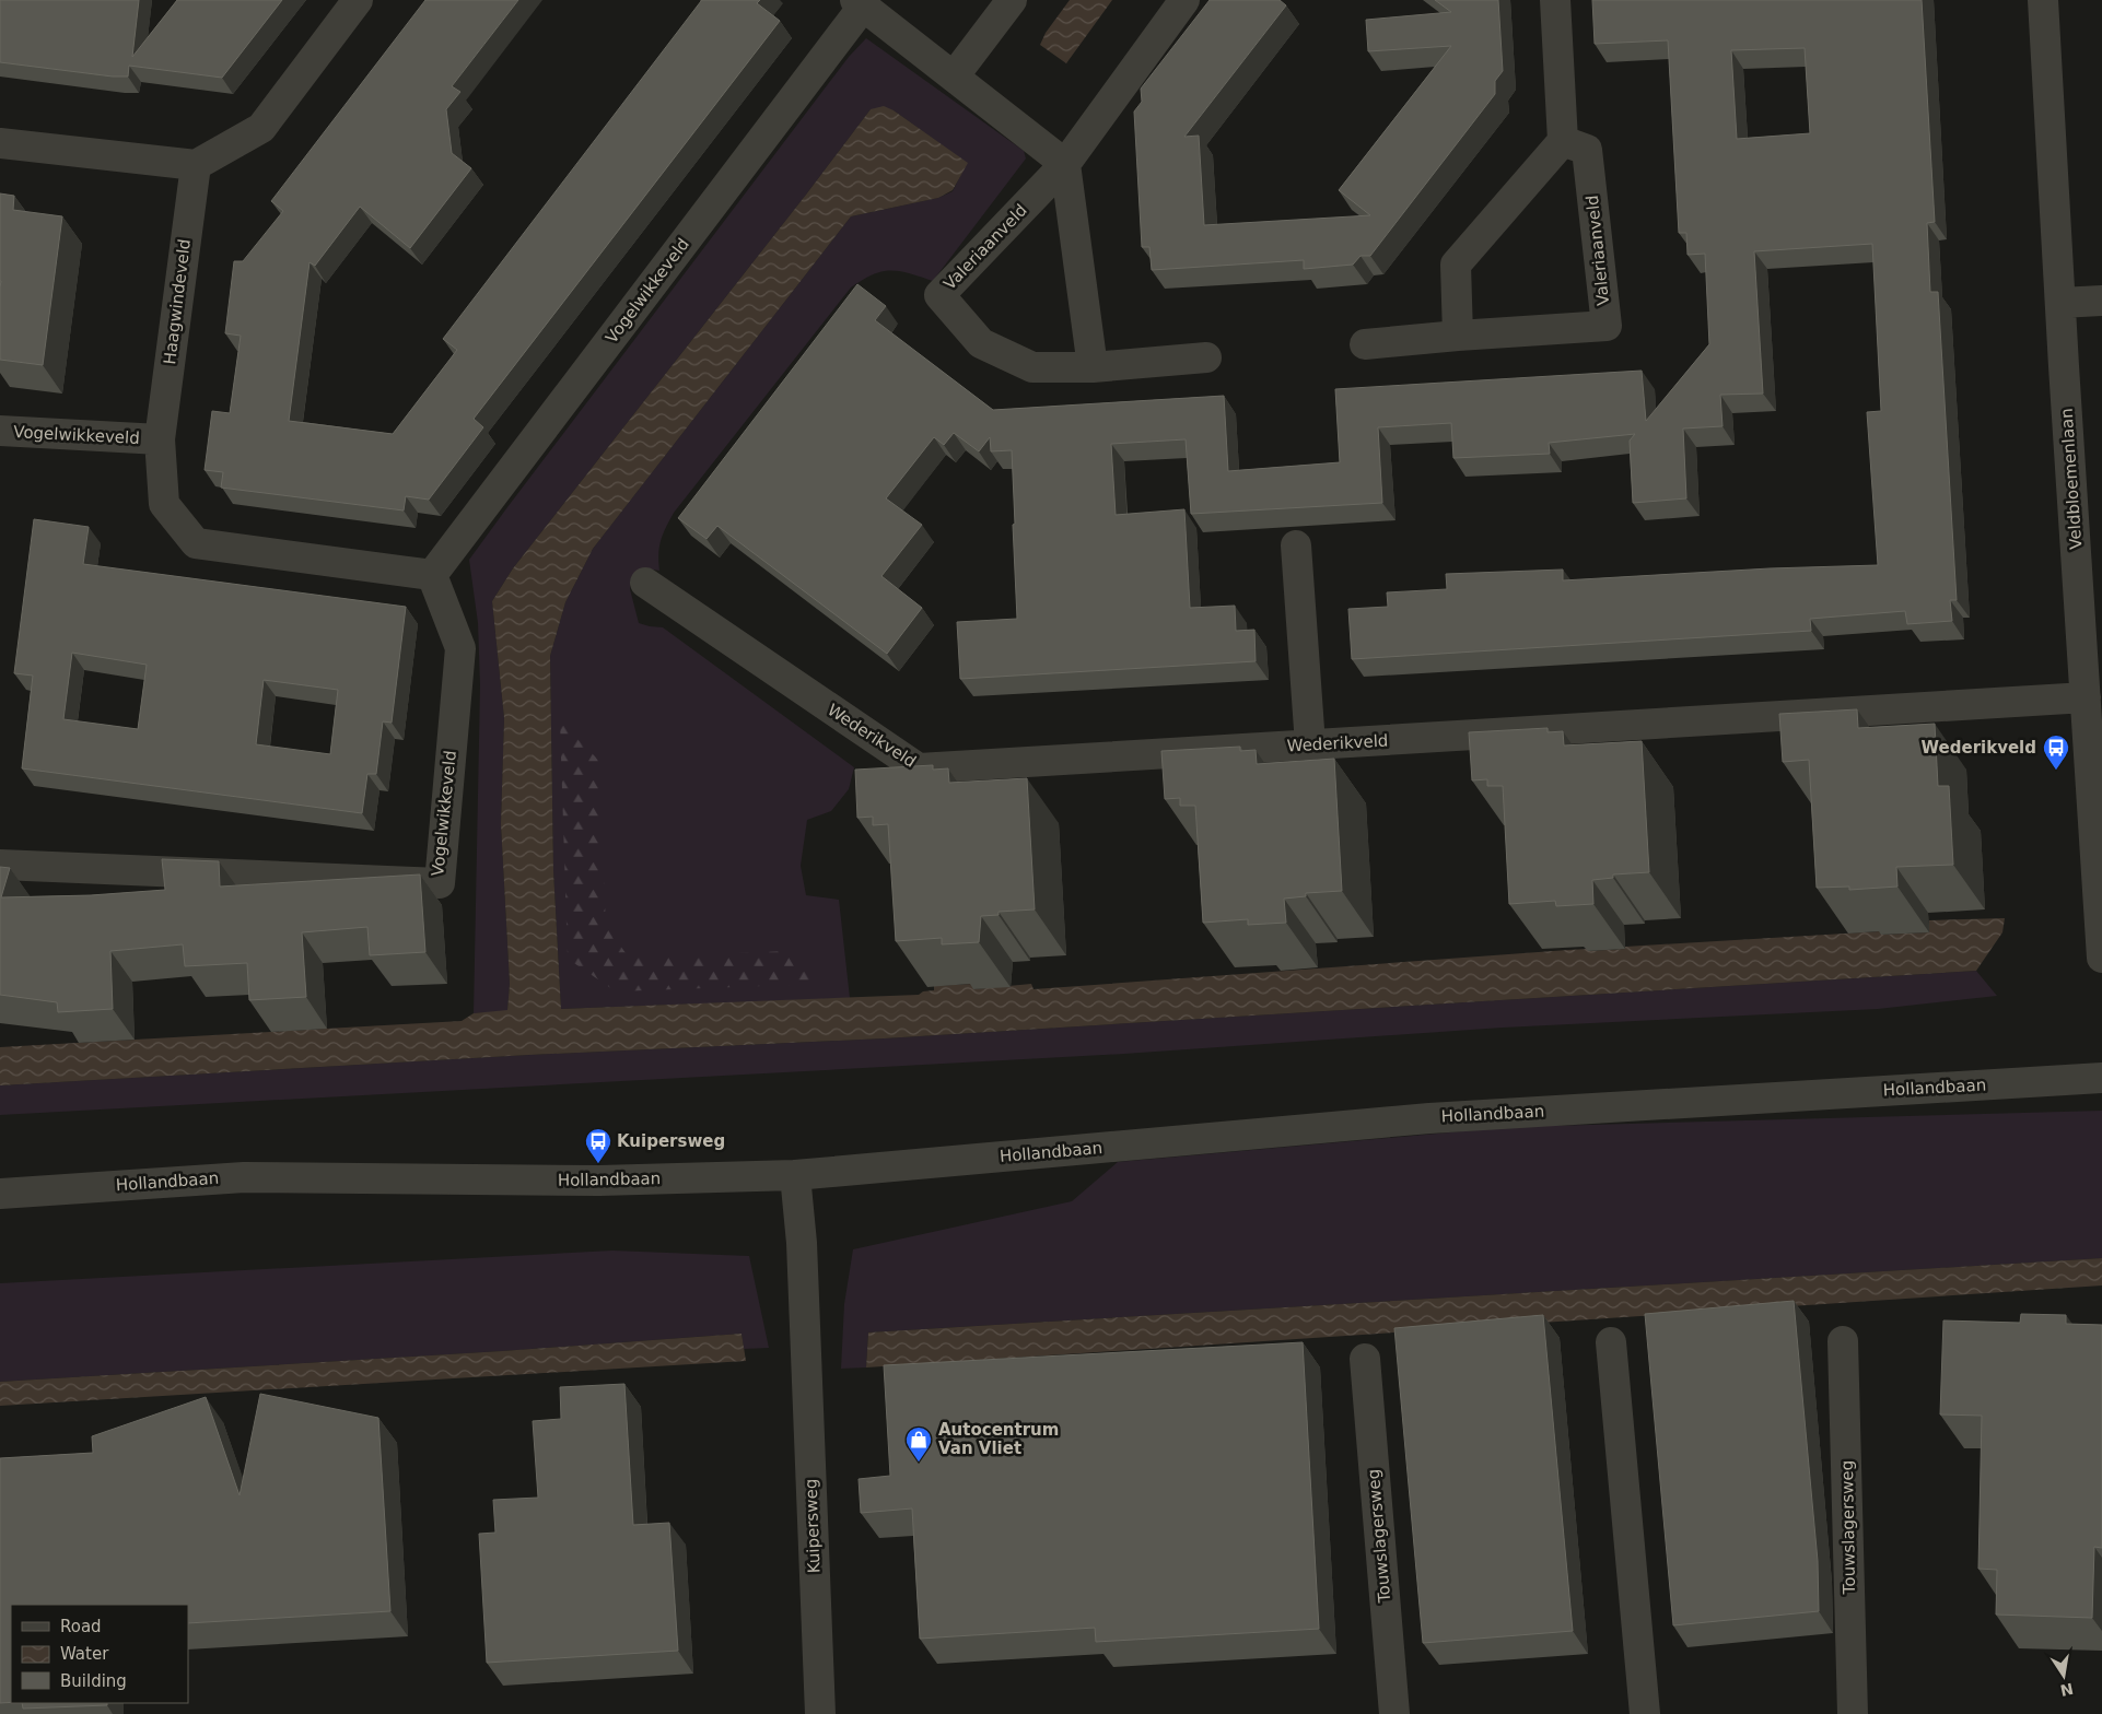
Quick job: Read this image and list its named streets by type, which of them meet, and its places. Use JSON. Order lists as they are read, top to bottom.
{
  "streets": {
    "street": [
      "Valeriaanveld",
      "Vogelwikkeveld",
      "Haagwindeveld",
      "Veldbloemenlaan",
      "Wederikveld",
      "Hollandbaan",
      "Kuipersweg",
      "Touwslagersweg"
    ]
  },
  "crossings": [
    ["Vogelwikkeveld", "Haagwindeveld"],
    ["Veldbloemenlaan", "Wederikveld"],
    ["Hollandbaan", "Kuipersweg"]
  ],
  "places": {
    "bus stop": ["Wederikveld", "Kuipersweg"],
    "shop": ["Autocentrum Van Vliet"]
  },
  "legend": ["Road", "Water", "Building"],
  "north": "bottom"
}
